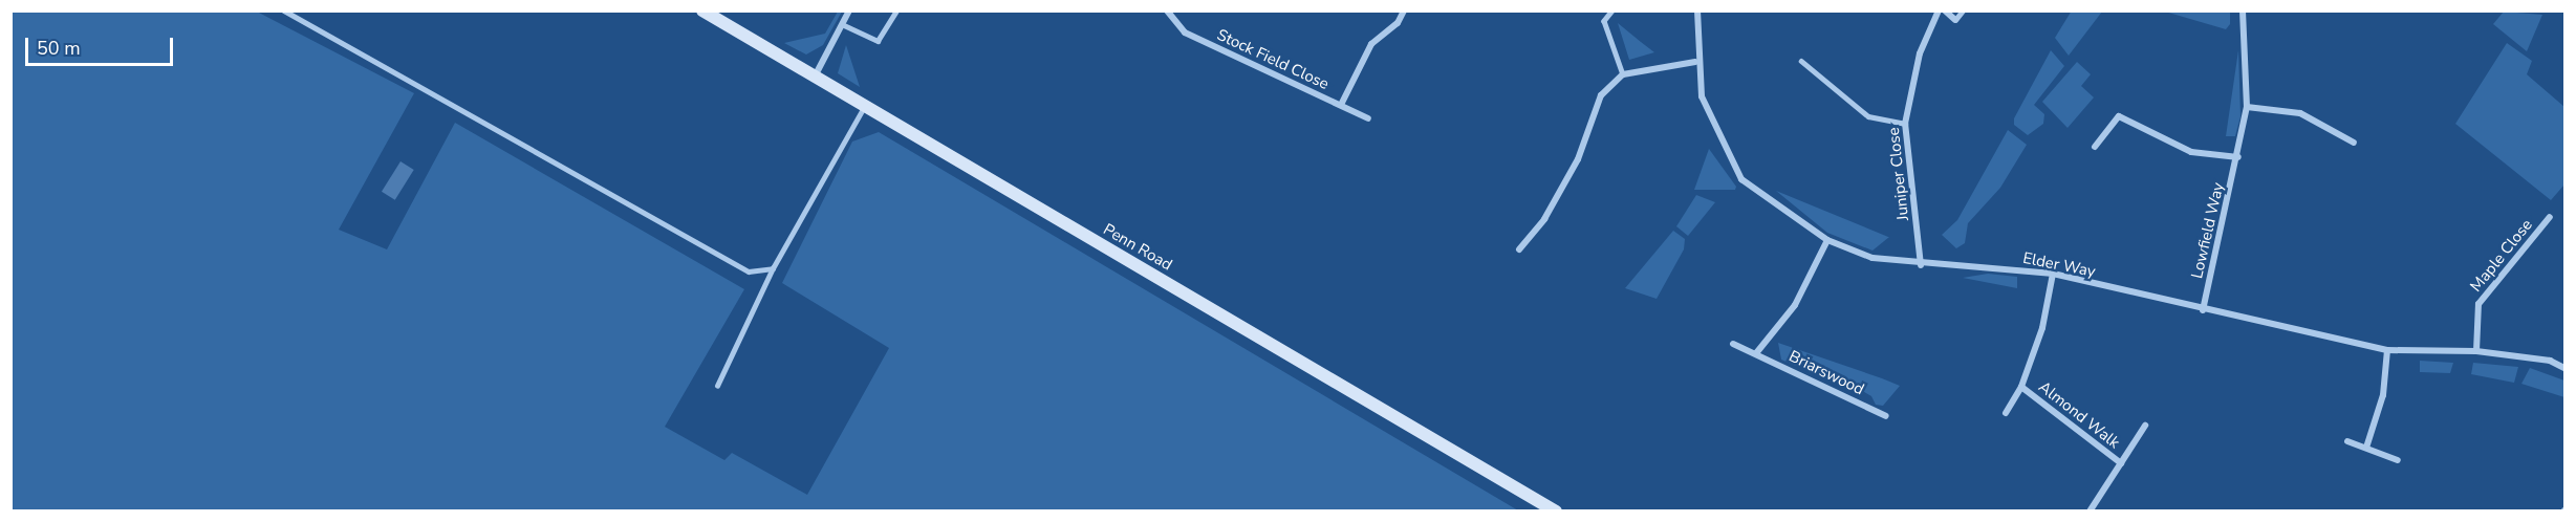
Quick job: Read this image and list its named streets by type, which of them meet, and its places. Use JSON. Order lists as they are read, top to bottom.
{
  "streets": {
    "main road": ["Penn Road"],
    "street": [
      "Stock Field Close",
      "Juniper Close",
      "Lowfield Way",
      "Maple Close",
      "Elder Way",
      "Briarswood",
      "Almond Walk"
    ]
  },
  "crossings": [
    ["Juniper Close", "Elder Way"],
    ["Lowfield Way", "Elder Way"],
    ["Maple Close", "Elder Way"],
    ["Elder Way", "Almond Walk"]
  ],
  "scale_bar": "50 m"
}
